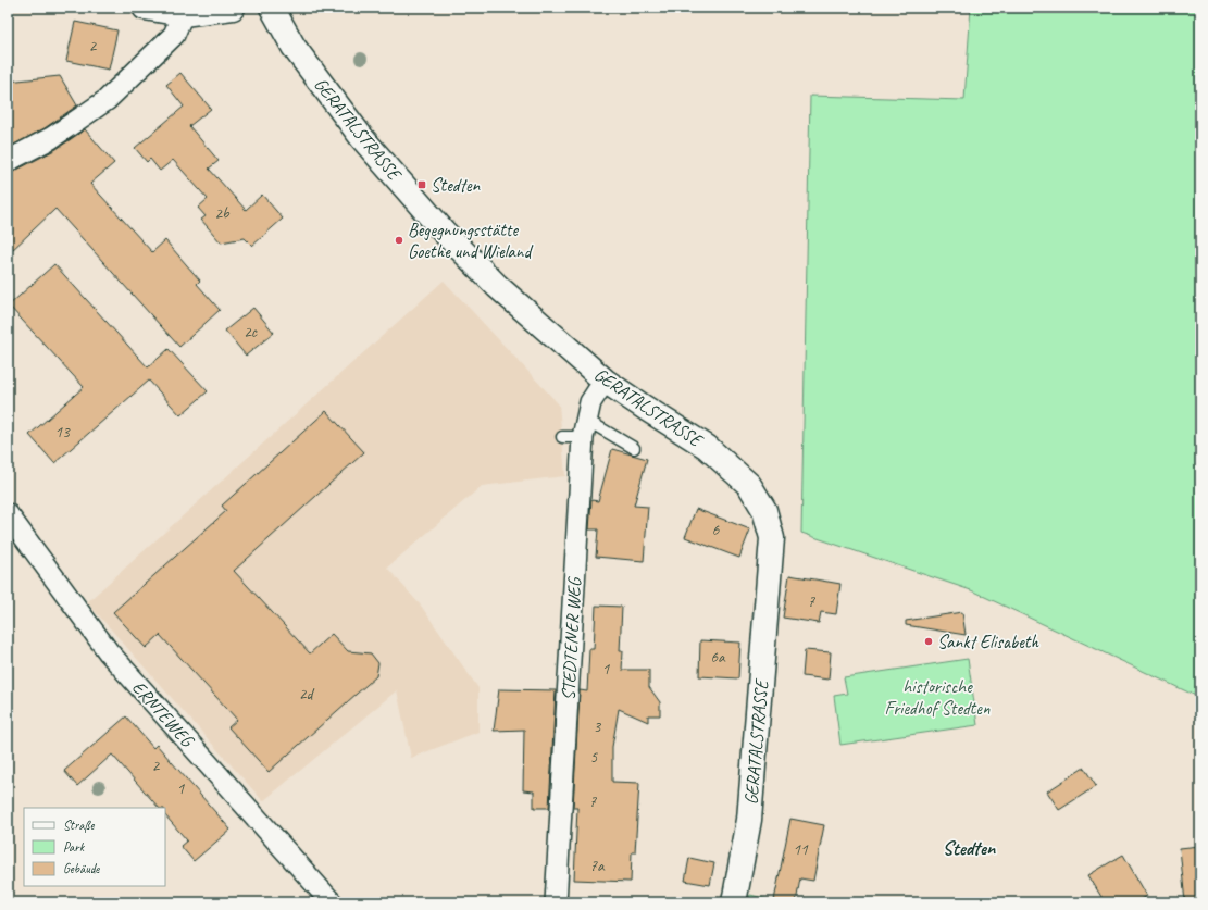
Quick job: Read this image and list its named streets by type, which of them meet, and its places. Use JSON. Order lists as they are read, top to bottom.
{
  "streets": {
    "street": ["GERATALSTRASSE", "STEDTENER WEG", "ERNTEWEG"]
  },
  "crossings": [
    ["GERATALSTRASSE", "STEDTENER WEG"]
  ],
  "districts": ["Stedten"],
  "parks": ["historische Friedhof Stedten"],
  "places": {
    "transit": ["Stedten"],
    "other": ["Begegnungsstätte Goethe und Wieland", "Sankt Elisabeth"]
  },
  "house_numbers": [
    "2",
    "2b",
    "2c",
    "13",
    "6",
    "7",
    "6a",
    "1",
    "2d",
    "3",
    "5",
    "2",
    "1",
    "7",
    "11",
    "7a"
  ],
  "legend": ["Straße", "Park", "Gebäude"]
}
